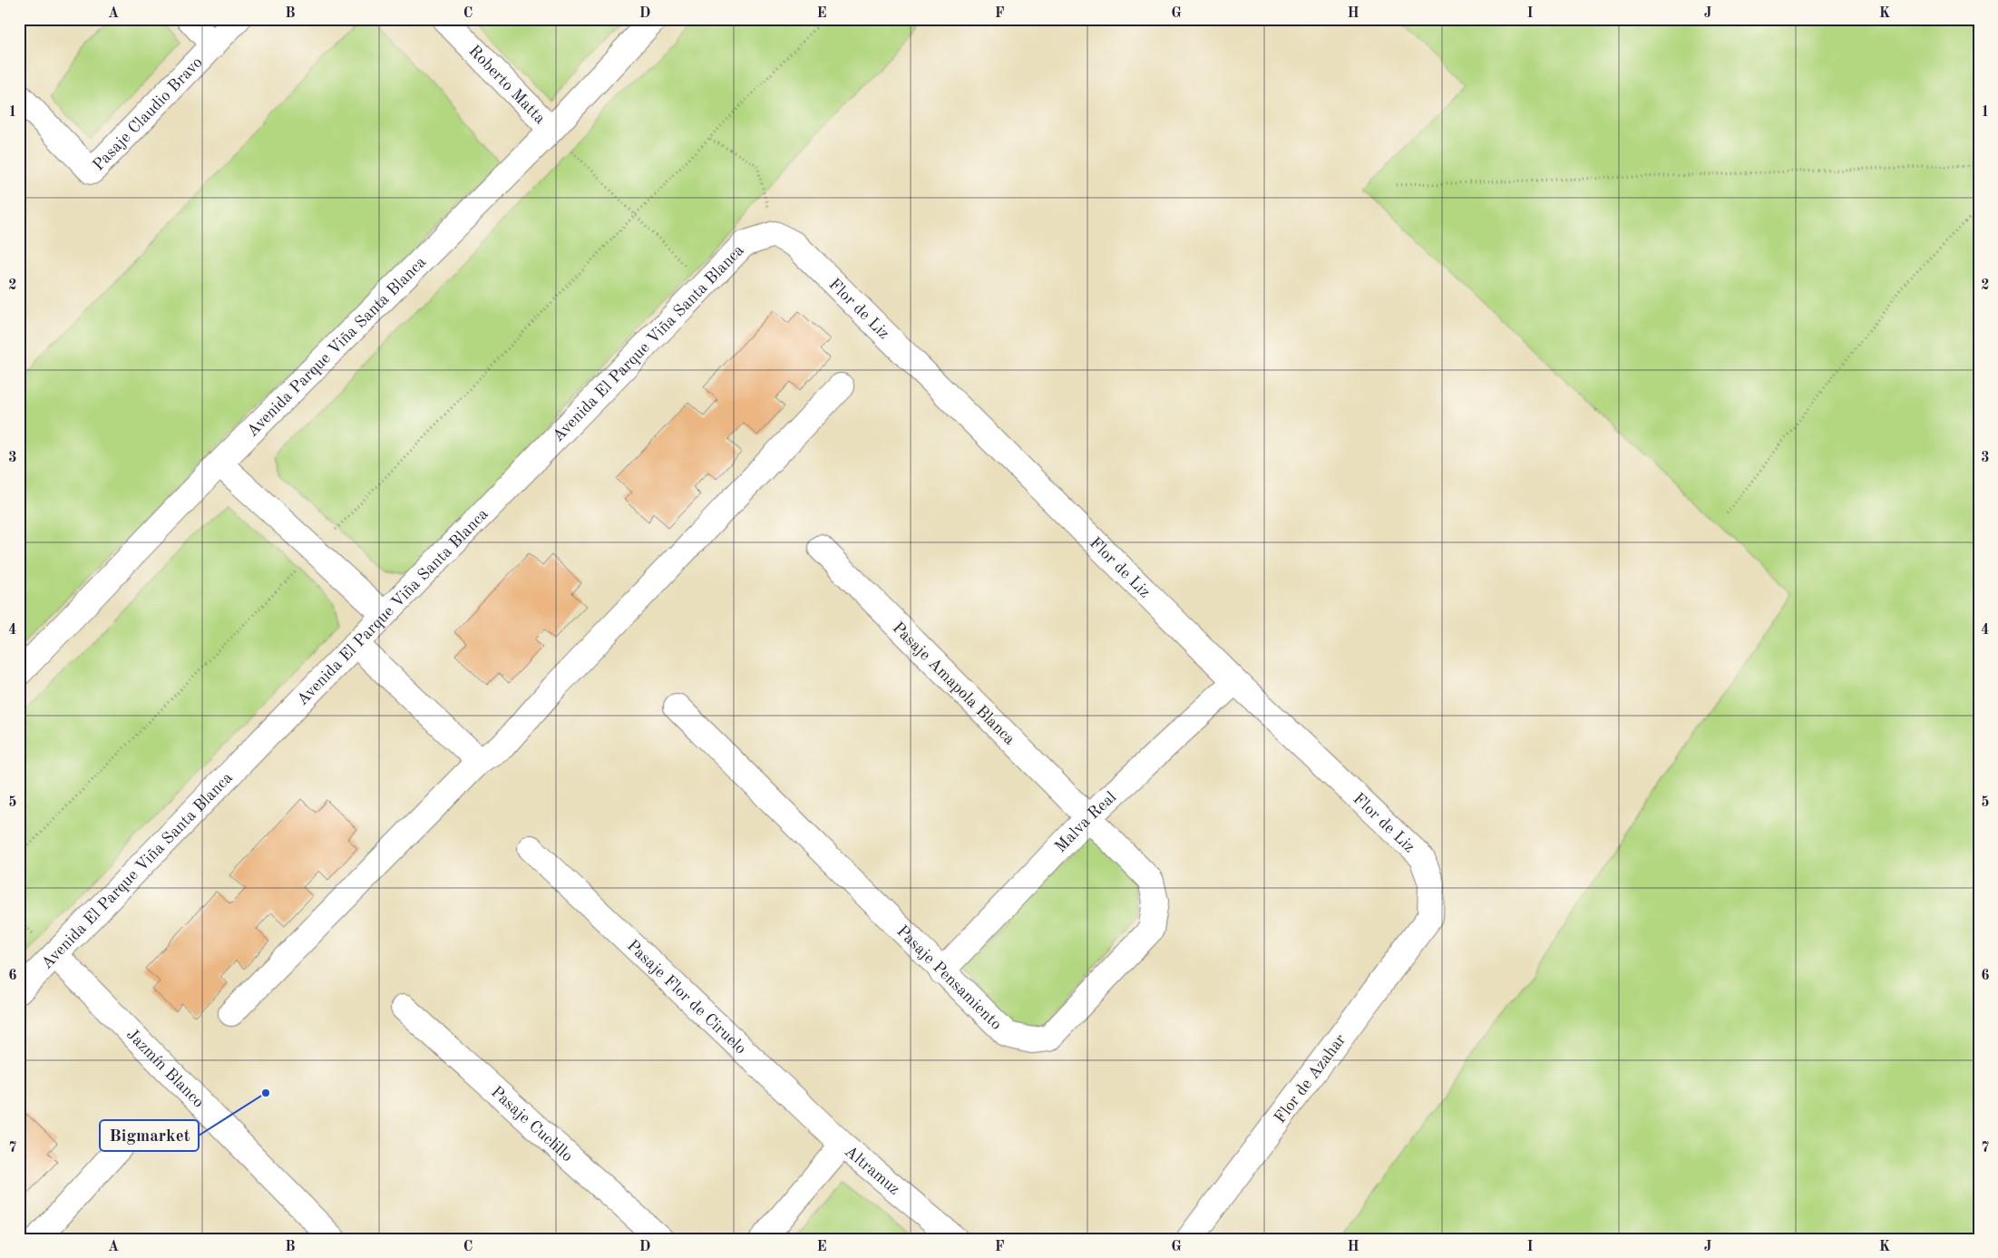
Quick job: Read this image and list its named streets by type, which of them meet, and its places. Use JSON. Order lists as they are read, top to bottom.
{
  "streets": {
    "street": [
      "Roberto Matta",
      "Pasaje Claudio Bravo",
      "Flor de Liz",
      "Avenida El Parque Viña Santa Blanca",
      "Avenida Parque Viña Santa Blanca",
      "Pasaje Amapola Blanca",
      "Malva Real",
      "Pasaje Pensamiento",
      "Pasaje Flor de Ciruelo",
      "Jazmín Blanco",
      "Flor de Azahar",
      "Pasaje Cuclillo",
      "Altramuz"
    ]
  },
  "crossings": [
    ["Roberto Matta", "Avenida Parque Viña Santa Blanca"],
    ["Flor de Liz", "Avenida El Parque Viña Santa Blanca"],
    ["Flor de Liz", "Malva Real"],
    ["Flor de Liz", "Flor de Azahar"],
    ["Avenida El Parque Viña Santa Blanca", "Jazmín Blanco"],
    ["Pasaje Amapola Blanca", "Malva Real"],
    ["Pasaje Amapola Blanca", "Pasaje Pensamiento"],
    ["Malva Real", "Pasaje Pensamiento"],
    ["Pasaje Flor de Ciruelo", "Altramuz"]
  ],
  "places": ["Bigmarket"],
  "grid": {
    "columns": [
      "A",
      "B",
      "C",
      "D",
      "E",
      "F",
      "G",
      "H",
      "I",
      "J",
      "K"
    ],
    "rows": [
      "1",
      "2",
      "3",
      "4",
      "5",
      "6",
      "7"
    ]
  }
}
